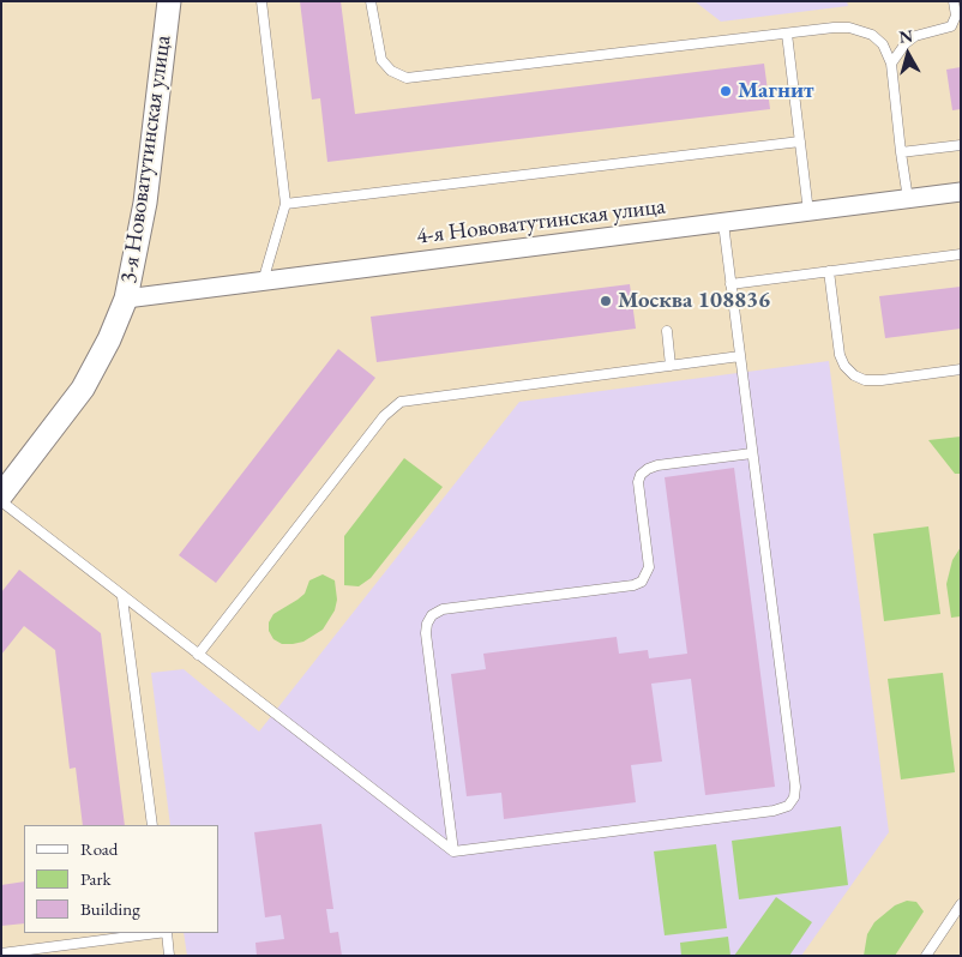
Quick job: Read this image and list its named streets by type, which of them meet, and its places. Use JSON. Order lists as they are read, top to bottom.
{
  "streets": {
    "street": ["3-я Нововатутинская улица", "4-я Нововатутинская улица"]
  },
  "crossings": [
    ["3-я Нововатутинская улица", "4-я Нововатутинская улица"]
  ],
  "places": ["Магнит", "Москва 108836"],
  "legend": ["Road", "Park", "Building"],
  "north": "top"
}
